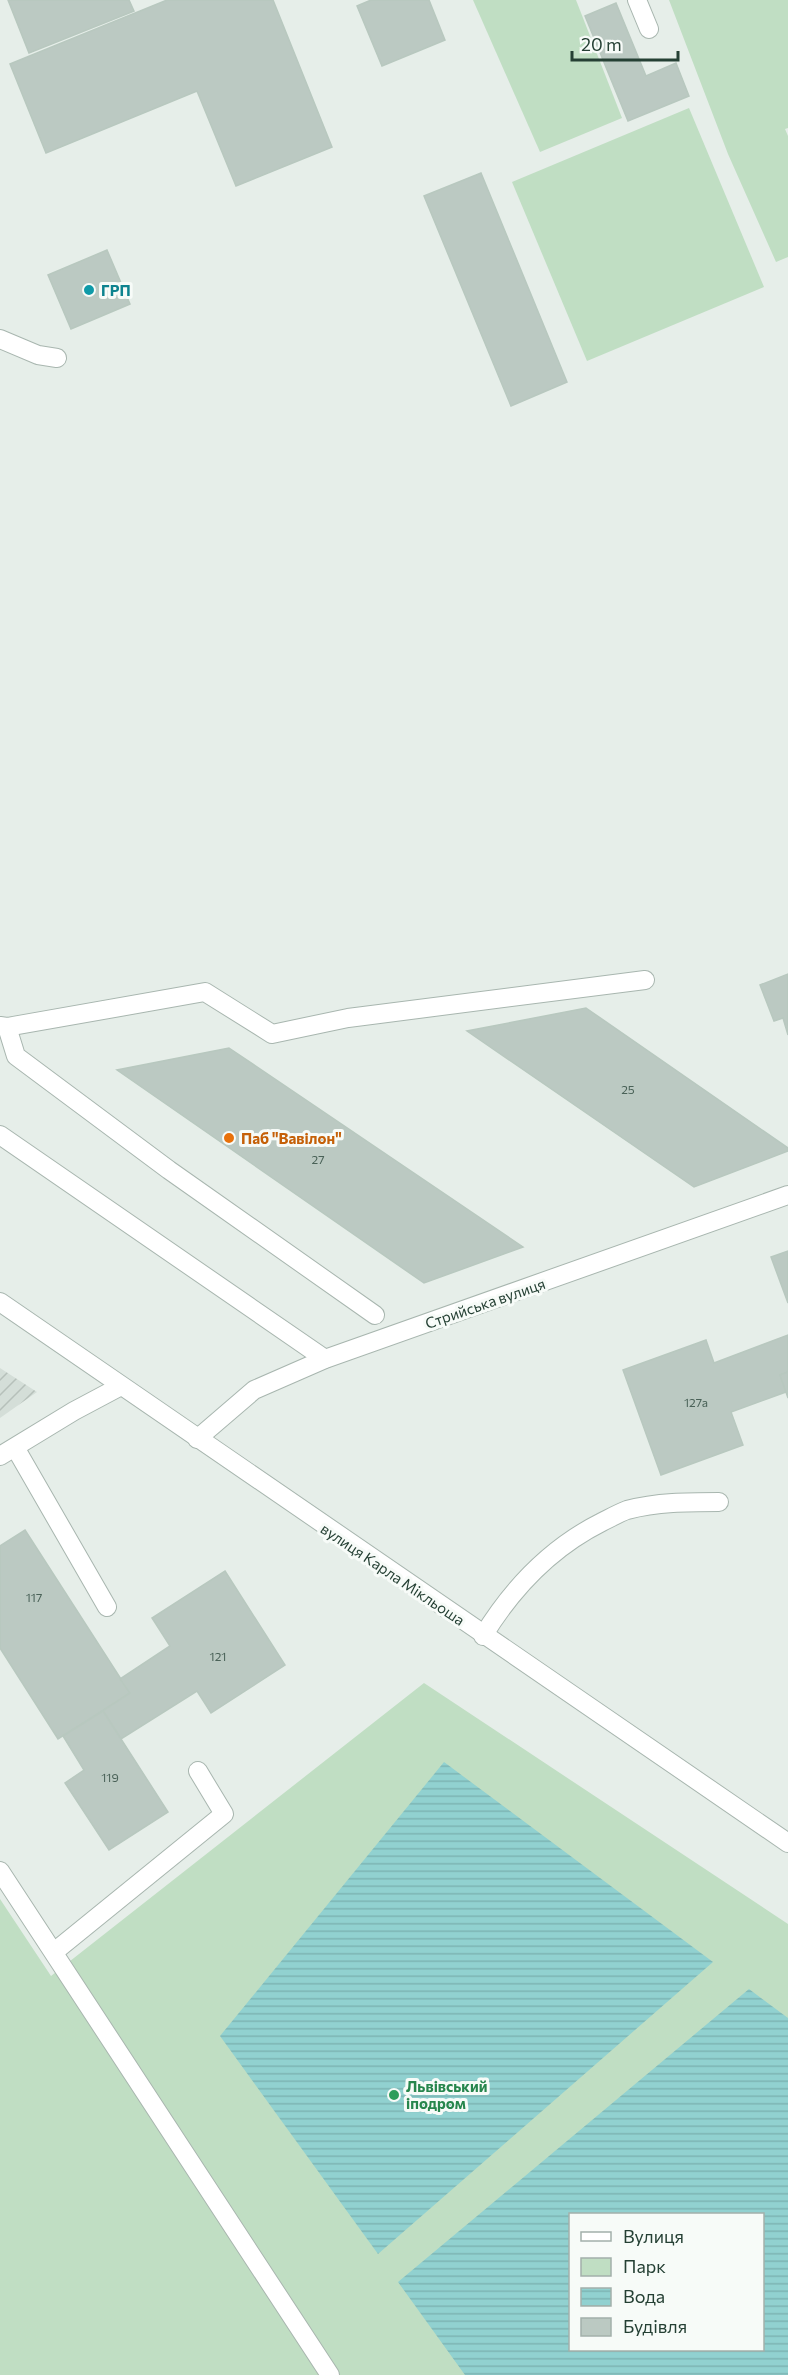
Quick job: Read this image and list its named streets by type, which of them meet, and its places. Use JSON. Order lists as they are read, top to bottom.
{
  "streets": {
    "street": ["Стрийська вулиця", "вулиця Карла Мікльоша"]
  },
  "crossings": [
    ["Стрийська вулиця", "вулиця Карла Мікльоша"]
  ],
  "places": ["ГРП", "Паб \"Вавілон\"", "Львівський іподром"],
  "house_numbers": [
    "25",
    "27",
    "127а",
    "117",
    "121",
    "119"
  ],
  "legend": [
    "Вулиця",
    "Парк",
    "Вода",
    "Будівля"
  ],
  "scale_bar": "20 m"
}
